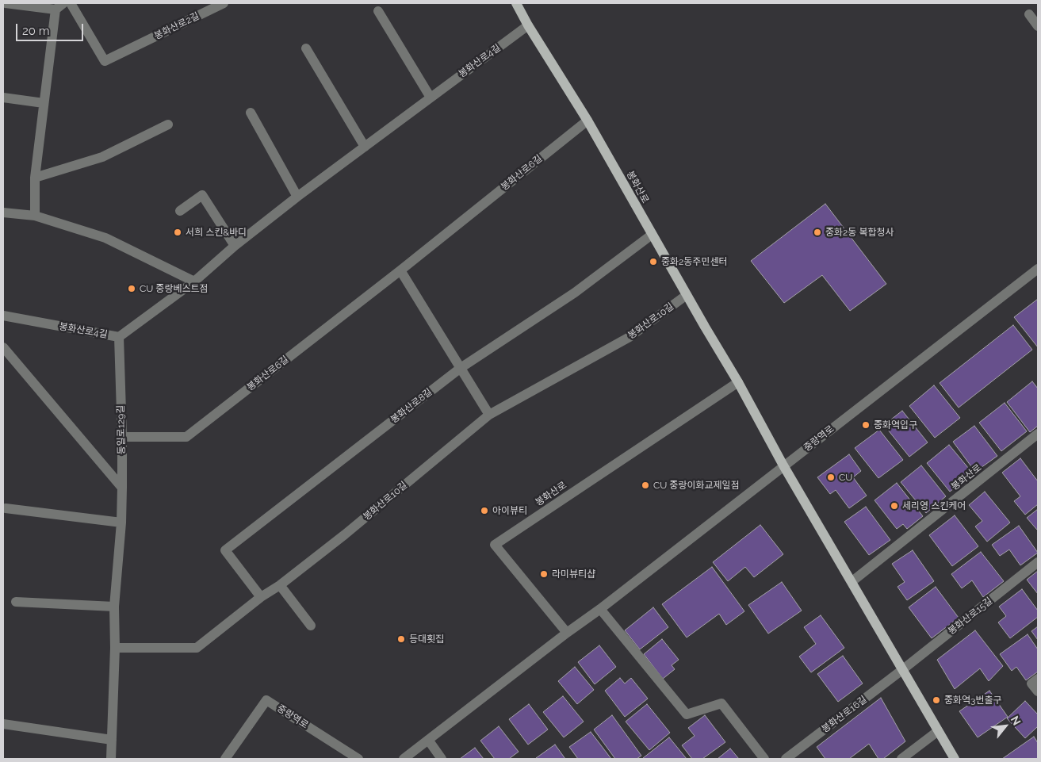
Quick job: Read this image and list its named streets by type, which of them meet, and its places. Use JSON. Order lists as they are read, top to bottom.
{
  "streets": {
    "main road": ["봉화산로"],
    "street": [
      "봉화산로2길",
      "봉화산로4길",
      "봉화산로6길",
      "봉화산로10길",
      "봉화산로8길",
      "동일로129길",
      "중랑역로",
      "봉화산로15길",
      "봉화산로16길"
    ]
  },
  "crossings": [
    ["봉화산로4길", "봉화산로"],
    ["봉화산로4길", "동일로129길"],
    ["봉화산로6길", "봉화산로"],
    ["봉화산로6길", "동일로129길"],
    ["봉화산로", "봉화산로10길"],
    ["봉화산로", "봉화산로8길"],
    ["봉화산로", "중랑역로"],
    ["봉화산로", "봉화산로15길"],
    ["봉화산로", "봉화산로16길"],
    ["봉화산로10길", "봉화산로8길"],
    ["봉화산로10길", "동일로129길"],
    ["봉화산로15길", "봉화산로16길"]
  ],
  "places": [
    "서희 스킨&바디",
    "중화2동 복합청사",
    "중화2동주민센터",
    "CU 중랑베스트점",
    "중화역입구",
    "CU",
    "CU 중랑이화교제일점",
    "세리영 스킨케어",
    "아이뷰티",
    "라미뷰티샵",
    "등대횟집",
    "중화역3번출구"
  ],
  "scale_bar": "20 m",
  "north": "top right"
}
